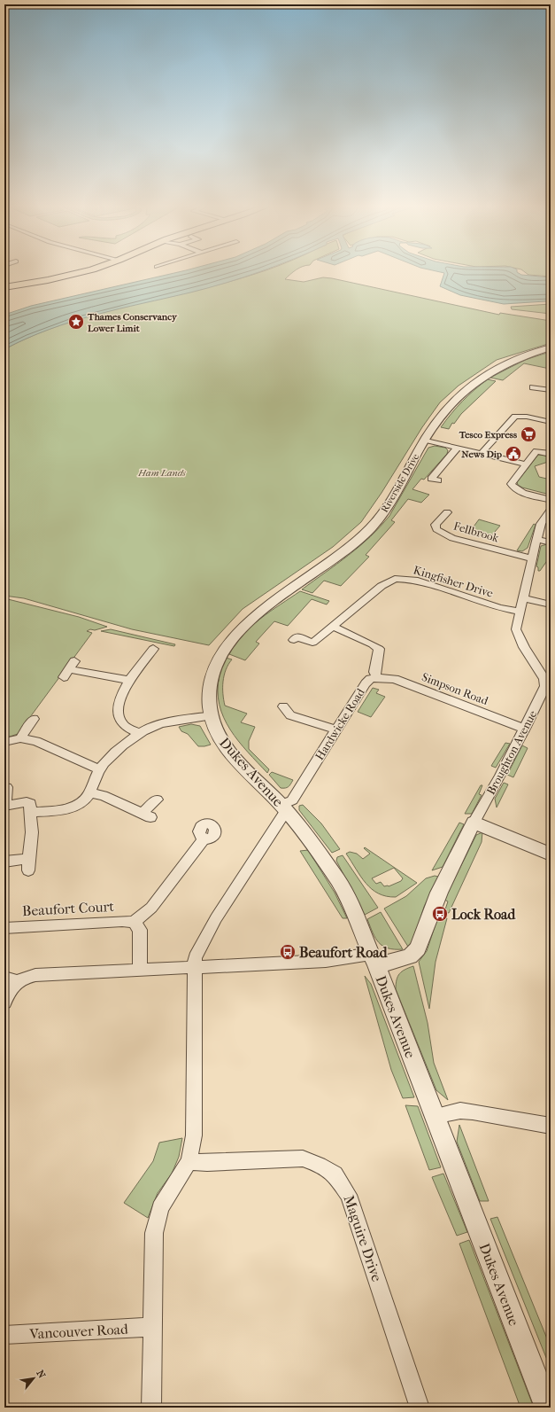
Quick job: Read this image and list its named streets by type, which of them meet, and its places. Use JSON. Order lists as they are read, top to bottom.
{
  "streets": {
    "street": [
      "Riverside Drive",
      "Fellbrook",
      "Kingfisher Drive",
      "Simpson Road",
      "Hardwicke Road",
      "Broughton Avenue",
      "Dukes Avenue",
      "Beaufort Court",
      "Maguire Drive",
      "Vancouver Road"
    ]
  },
  "crossings": [
    ["Riverside Drive", "Dukes Avenue"],
    ["Fellbrook", "Broughton Avenue"],
    ["Kingfisher Drive", "Broughton Avenue"],
    ["Simpson Road", "Hardwicke Road"],
    ["Simpson Road", "Broughton Avenue"],
    ["Hardwicke Road", "Dukes Avenue"],
    ["Hardwicke Road", "Maguire Drive"],
    ["Broughton Avenue", "Dukes Avenue"]
  ],
  "parks": ["Ham Lands"],
  "places": {
    "place": ["Thames Conservancy Lower Limit"],
    "supermarket": ["Tesco Express"],
    "public building": ["News Dip"],
    "bus stop": ["Lock Road", "Beaufort Road"]
  },
  "north": "top right"
}
